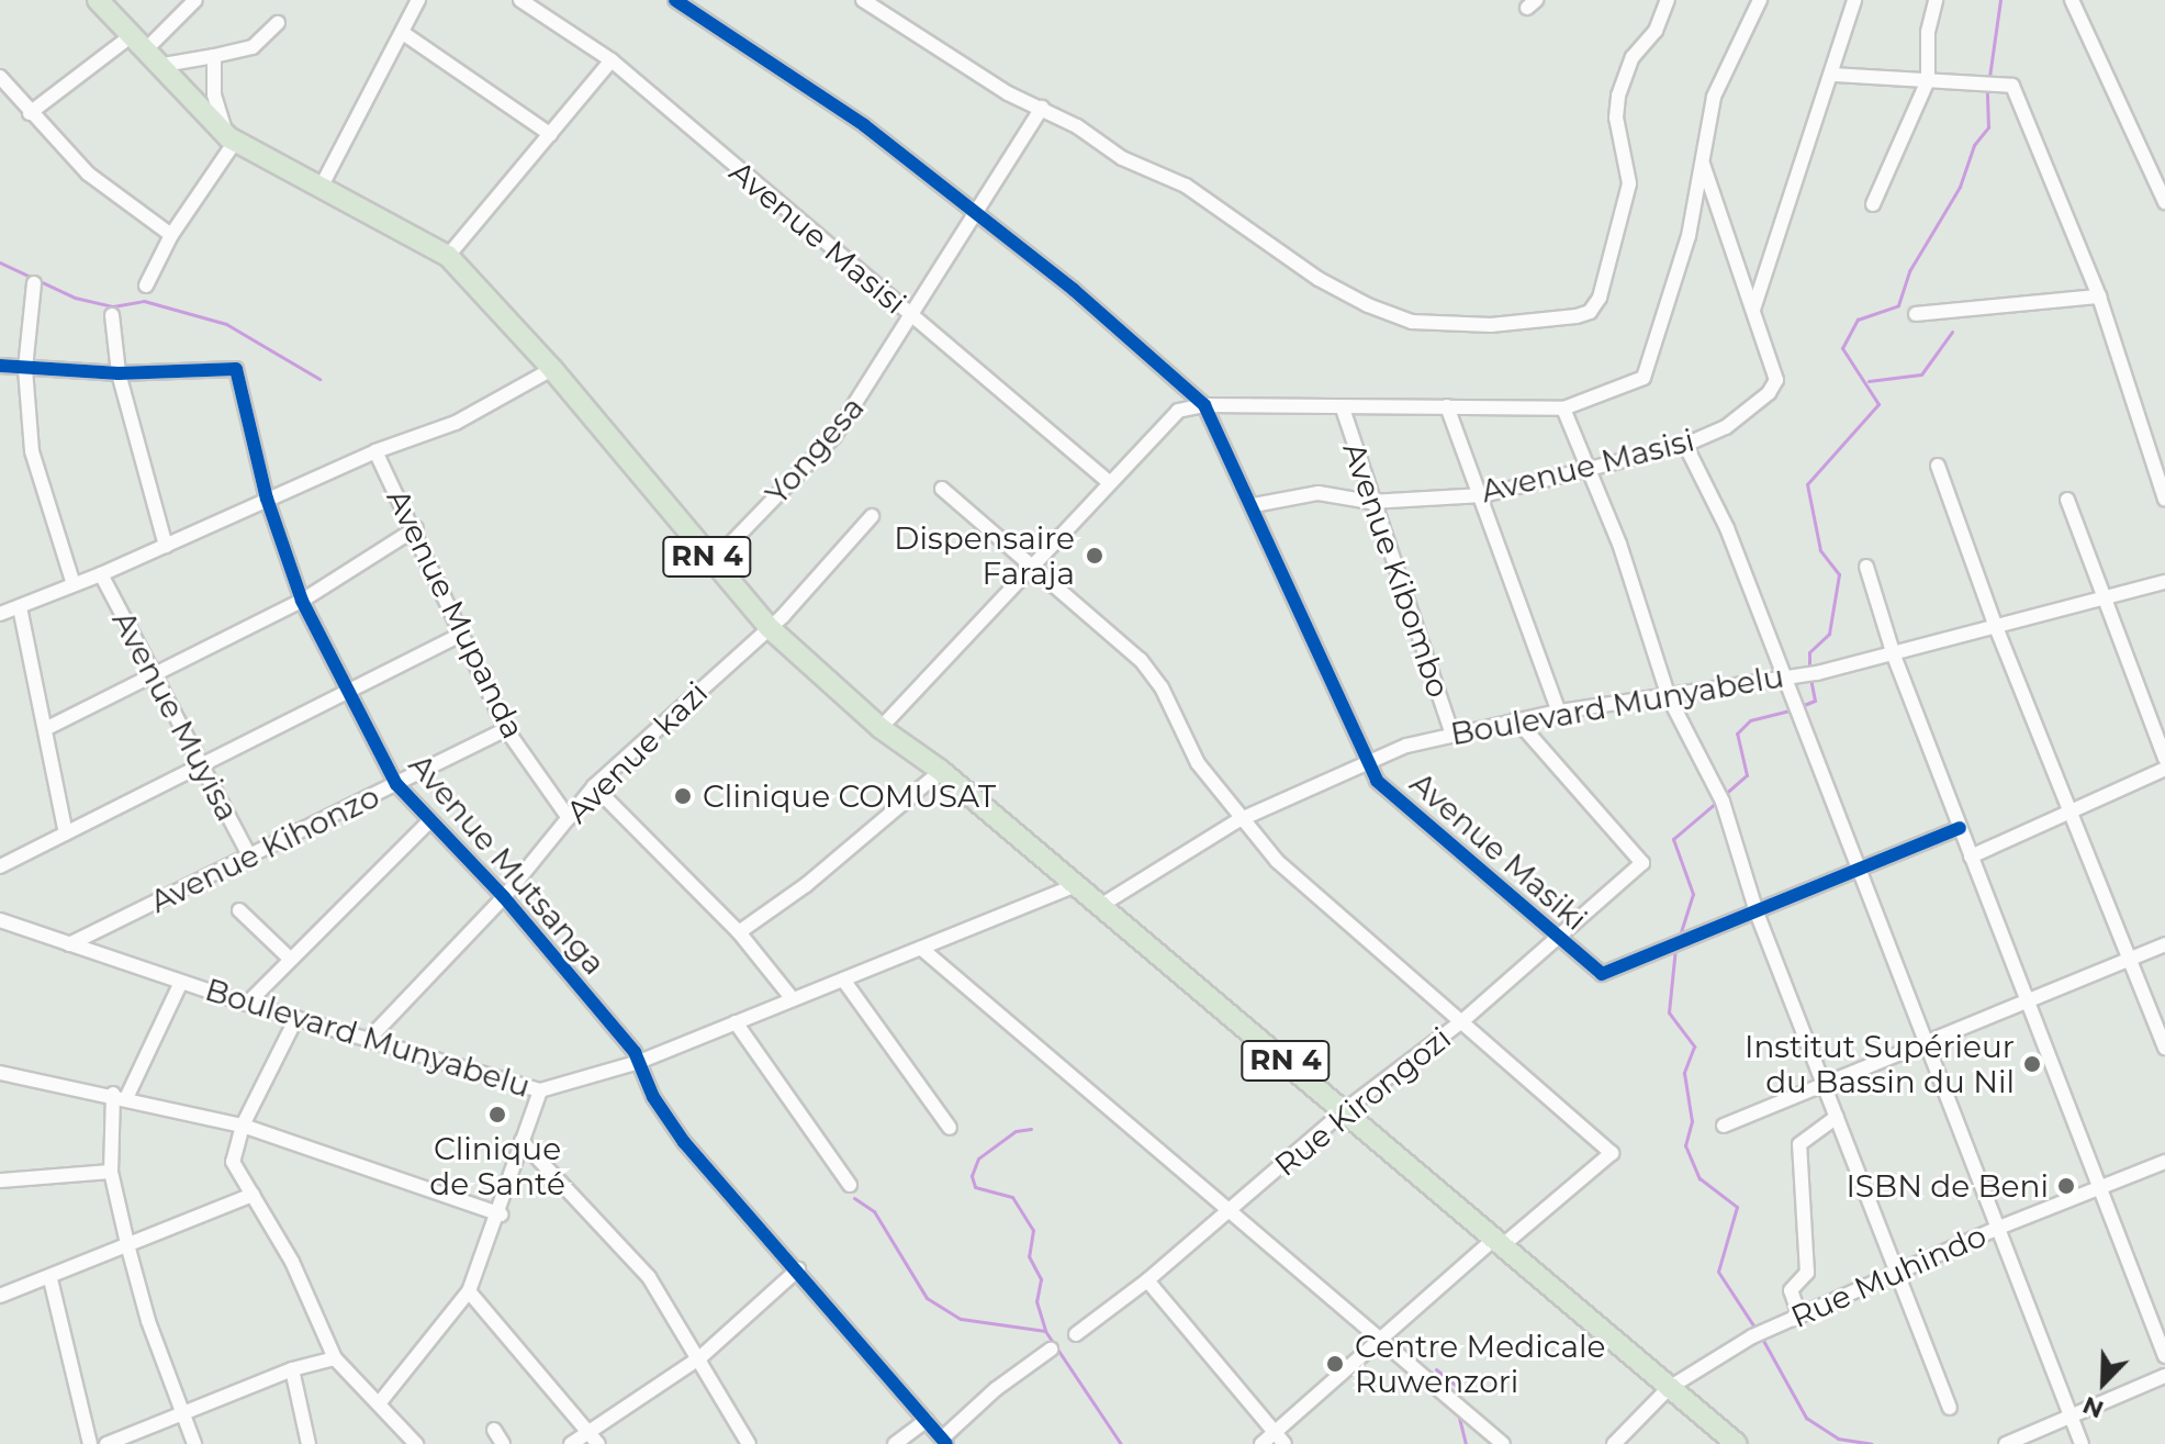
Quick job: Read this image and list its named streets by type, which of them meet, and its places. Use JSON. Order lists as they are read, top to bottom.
{
  "streets": {
    "highway": ["RN 4"],
    "street": [
      "Avenue Masisi",
      "Yongesa",
      "Avenue Kibombo",
      "Avenue Mupanda",
      "Boulevard Munyabelu",
      "Avenue Muyisa",
      "Avenue kazi",
      "Avenue Kihonzo",
      "Avenue Masiki",
      "Avenue Mutsanga",
      "Rue Kirongozi",
      "Rue Muhindo"
    ]
  },
  "crossings": [
    ["Avenue Masisi", "Yongesa"],
    ["Avenue Masisi", "RN 4"],
    ["Avenue Masisi", "Avenue Kibombo"],
    ["Avenue Masisi", "Avenue Masiki"],
    ["Yongesa", "RN 4"],
    ["RN 4", "Boulevard Munyabelu"],
    ["RN 4", "Avenue kazi"],
    ["RN 4", "Rue Kirongozi"],
    ["RN 4", "Rue Muhindo"],
    ["Avenue Kibombo", "Boulevard Munyabelu"],
    ["Avenue Mupanda", "Avenue kazi"],
    ["Avenue Mupanda", "Avenue Kihonzo"],
    ["Boulevard Munyabelu", "Avenue kazi"],
    ["Boulevard Munyabelu", "Avenue Kihonzo"],
    ["Boulevard Munyabelu", "Avenue Masiki"],
    ["Boulevard Munyabelu", "Avenue Mutsanga"],
    ["Boulevard Munyabelu", "Rue Kirongozi"],
    ["Avenue Muyisa", "Avenue Kihonzo"],
    ["Avenue kazi", "Avenue Mutsanga"],
    ["Avenue Kihonzo", "Avenue Mutsanga"],
    ["Avenue Masiki", "Rue Kirongozi"]
  ],
  "places": [
    "Dispensaire Faraja",
    "Clinique COMUSAT",
    "Institut Supérieur du Bassin du Nil",
    "Clinique de Santé",
    "ISBN de Beni",
    "Centre Medicale Ruwenzori"
  ],
  "north": "bottom left"
}
